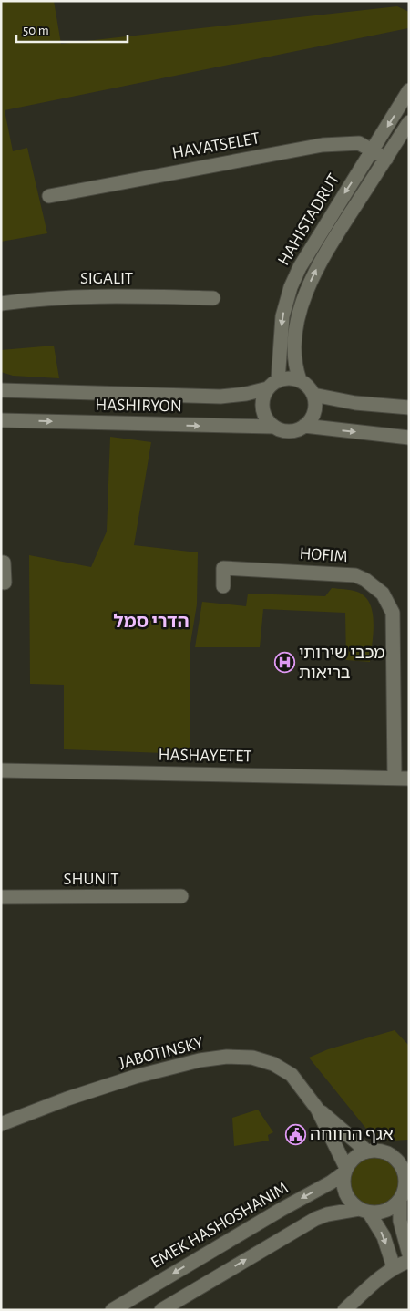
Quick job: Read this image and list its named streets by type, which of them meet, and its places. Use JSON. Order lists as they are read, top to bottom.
{
  "streets": {
    "street": [
      "HAVATSELET",
      "HAHISTADRUT",
      "SIGALIT",
      "HASHIRYON",
      "HOFIM",
      "HASHAYETET",
      "SHUNIT",
      "JABOTINSKY",
      "EMEK HASHOSHANIM"
    ]
  },
  "crossings": [
    ["HAVATSELET", "HAHISTADRUT"],
    ["HAHISTADRUT", "HASHIRYON"],
    ["HOFIM", "HASHAYETET"],
    ["JABOTINSKY", "EMEK HASHOSHANIM"]
  ],
  "districts": ["הדרי סמל"],
  "places": {
    "hospital": ["מכבי שירותי בריאות"],
    "public building": ["אגף הרווחה"]
  },
  "scale_bar": "50 m"
}
